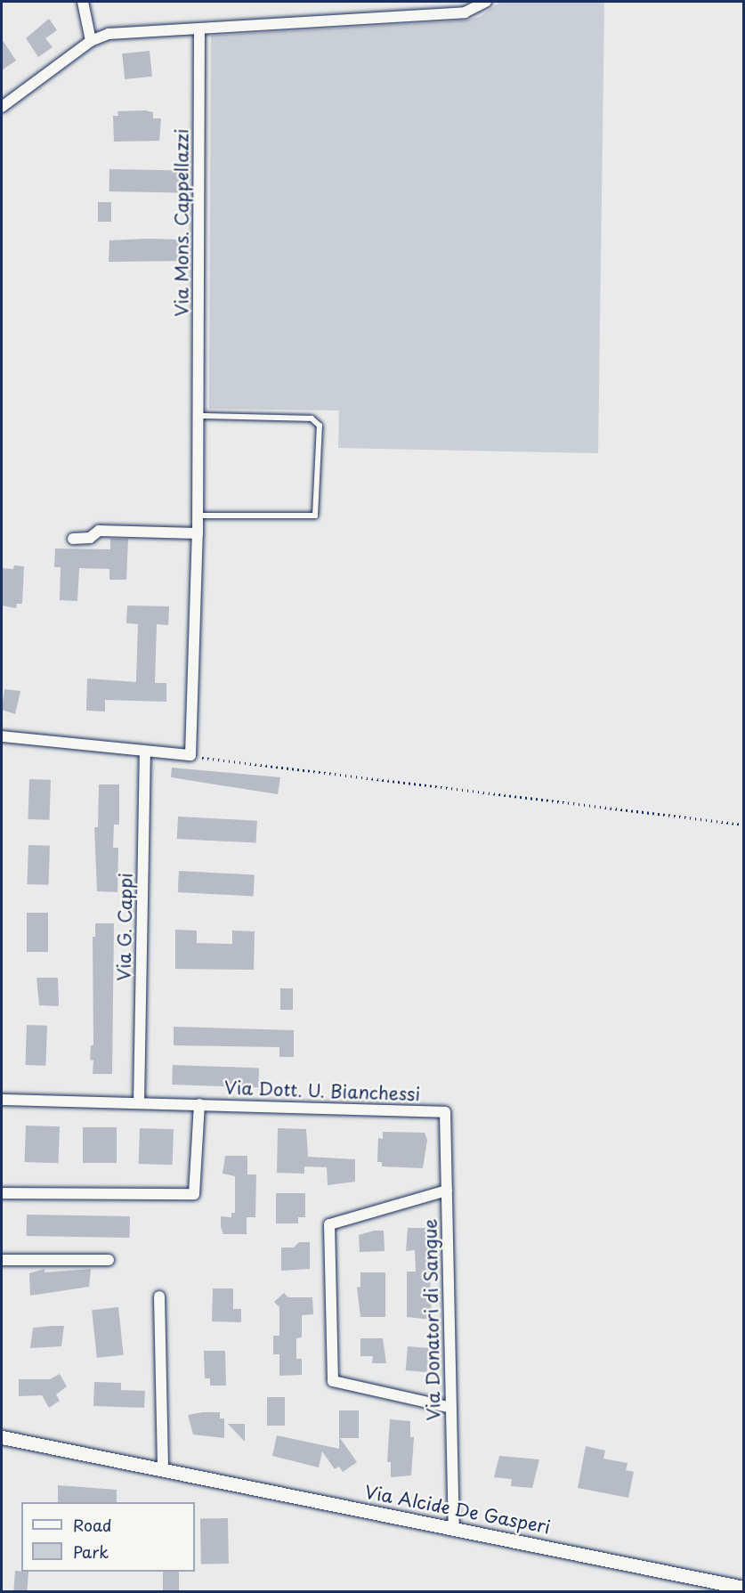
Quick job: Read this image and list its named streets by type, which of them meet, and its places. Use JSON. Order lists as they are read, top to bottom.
{
  "streets": {
    "street": [
      "Via Mons. Cappellazzi",
      "Via G. Cappi",
      "Via Dott. U. Bianchessi",
      "Via Donatori di Sangue",
      "Via Alcide De Gasperi"
    ]
  },
  "crossings": [
    ["Via Dott. U. Bianchessi", "Via Donatori di Sangue"],
    ["Via Donatori di Sangue", "Via Alcide De Gasperi"]
  ],
  "legend": ["Road", "Park"]
}
